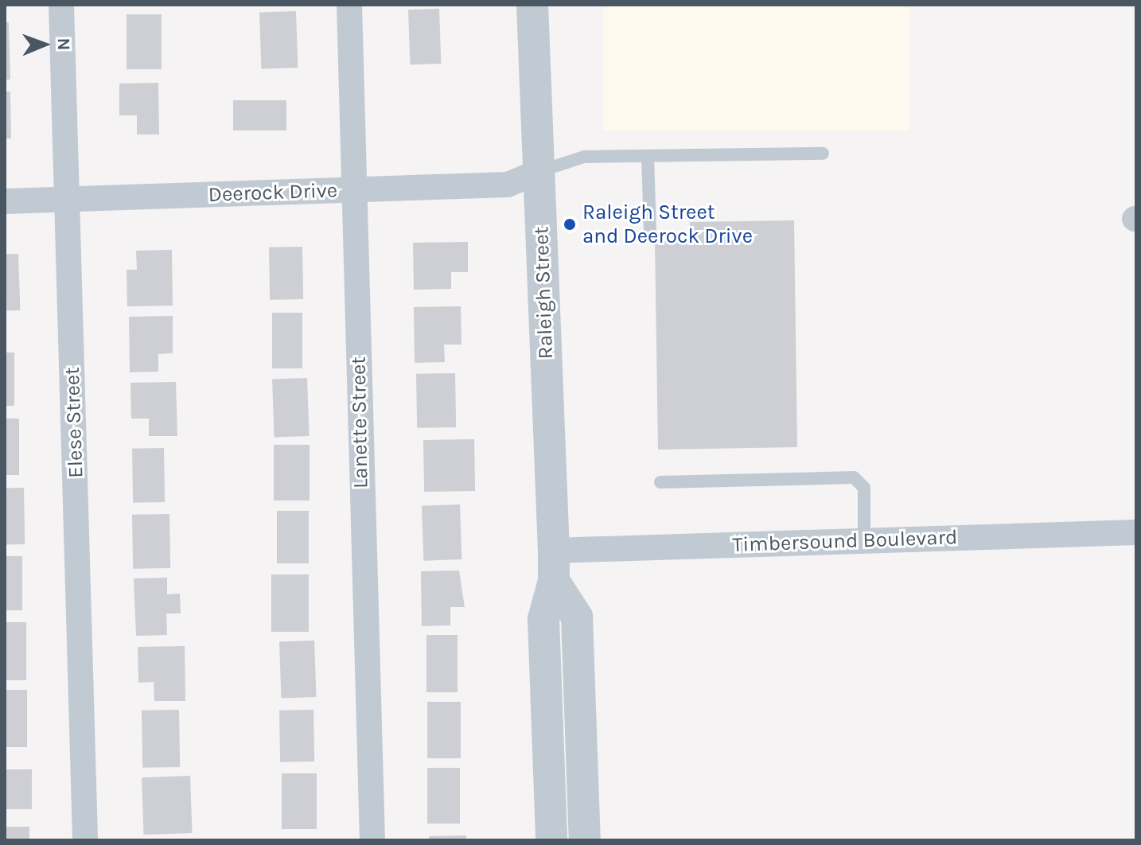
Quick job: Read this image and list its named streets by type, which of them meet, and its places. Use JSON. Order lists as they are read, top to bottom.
{
  "streets": {
    "street": [
      "Deerock Drive",
      "Raleigh Street",
      "Elese Street",
      "Lanette Street",
      "Timbersound Boulevard"
    ]
  },
  "crossings": [
    ["Deerock Drive", "Raleigh Street"],
    ["Deerock Drive", "Elese Street"],
    ["Deerock Drive", "Lanette Street"],
    ["Raleigh Street", "Timbersound Boulevard"]
  ],
  "places": ["Raleigh Street and Deerock Drive"],
  "north": "right"
}
